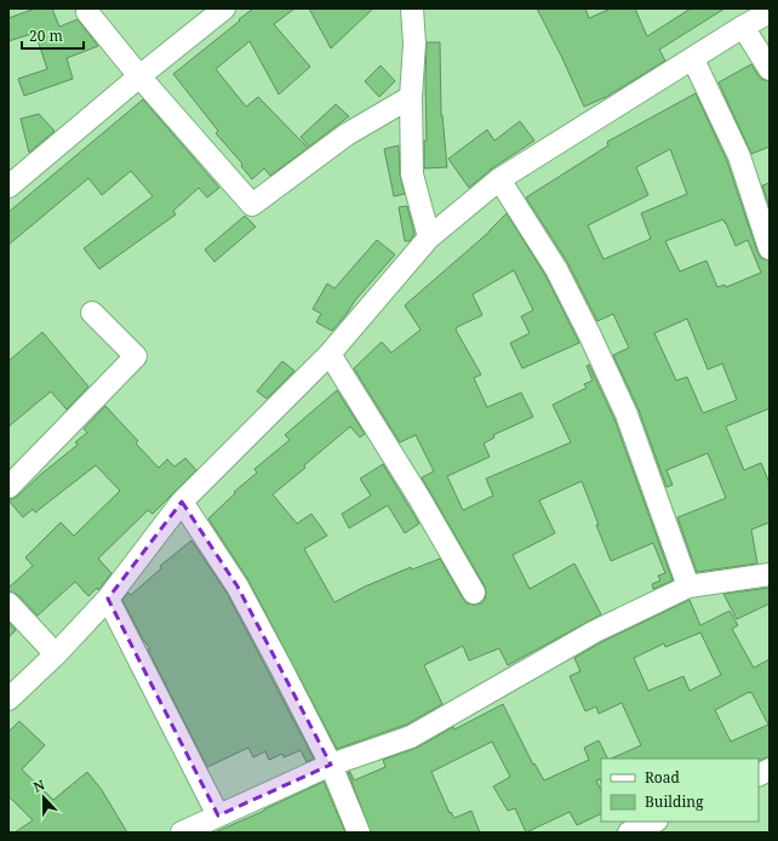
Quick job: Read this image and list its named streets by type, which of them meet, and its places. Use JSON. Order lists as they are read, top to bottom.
{
  "legend": ["Road", "Building"],
  "scale_bar": "20 m",
  "north": "top"
}
